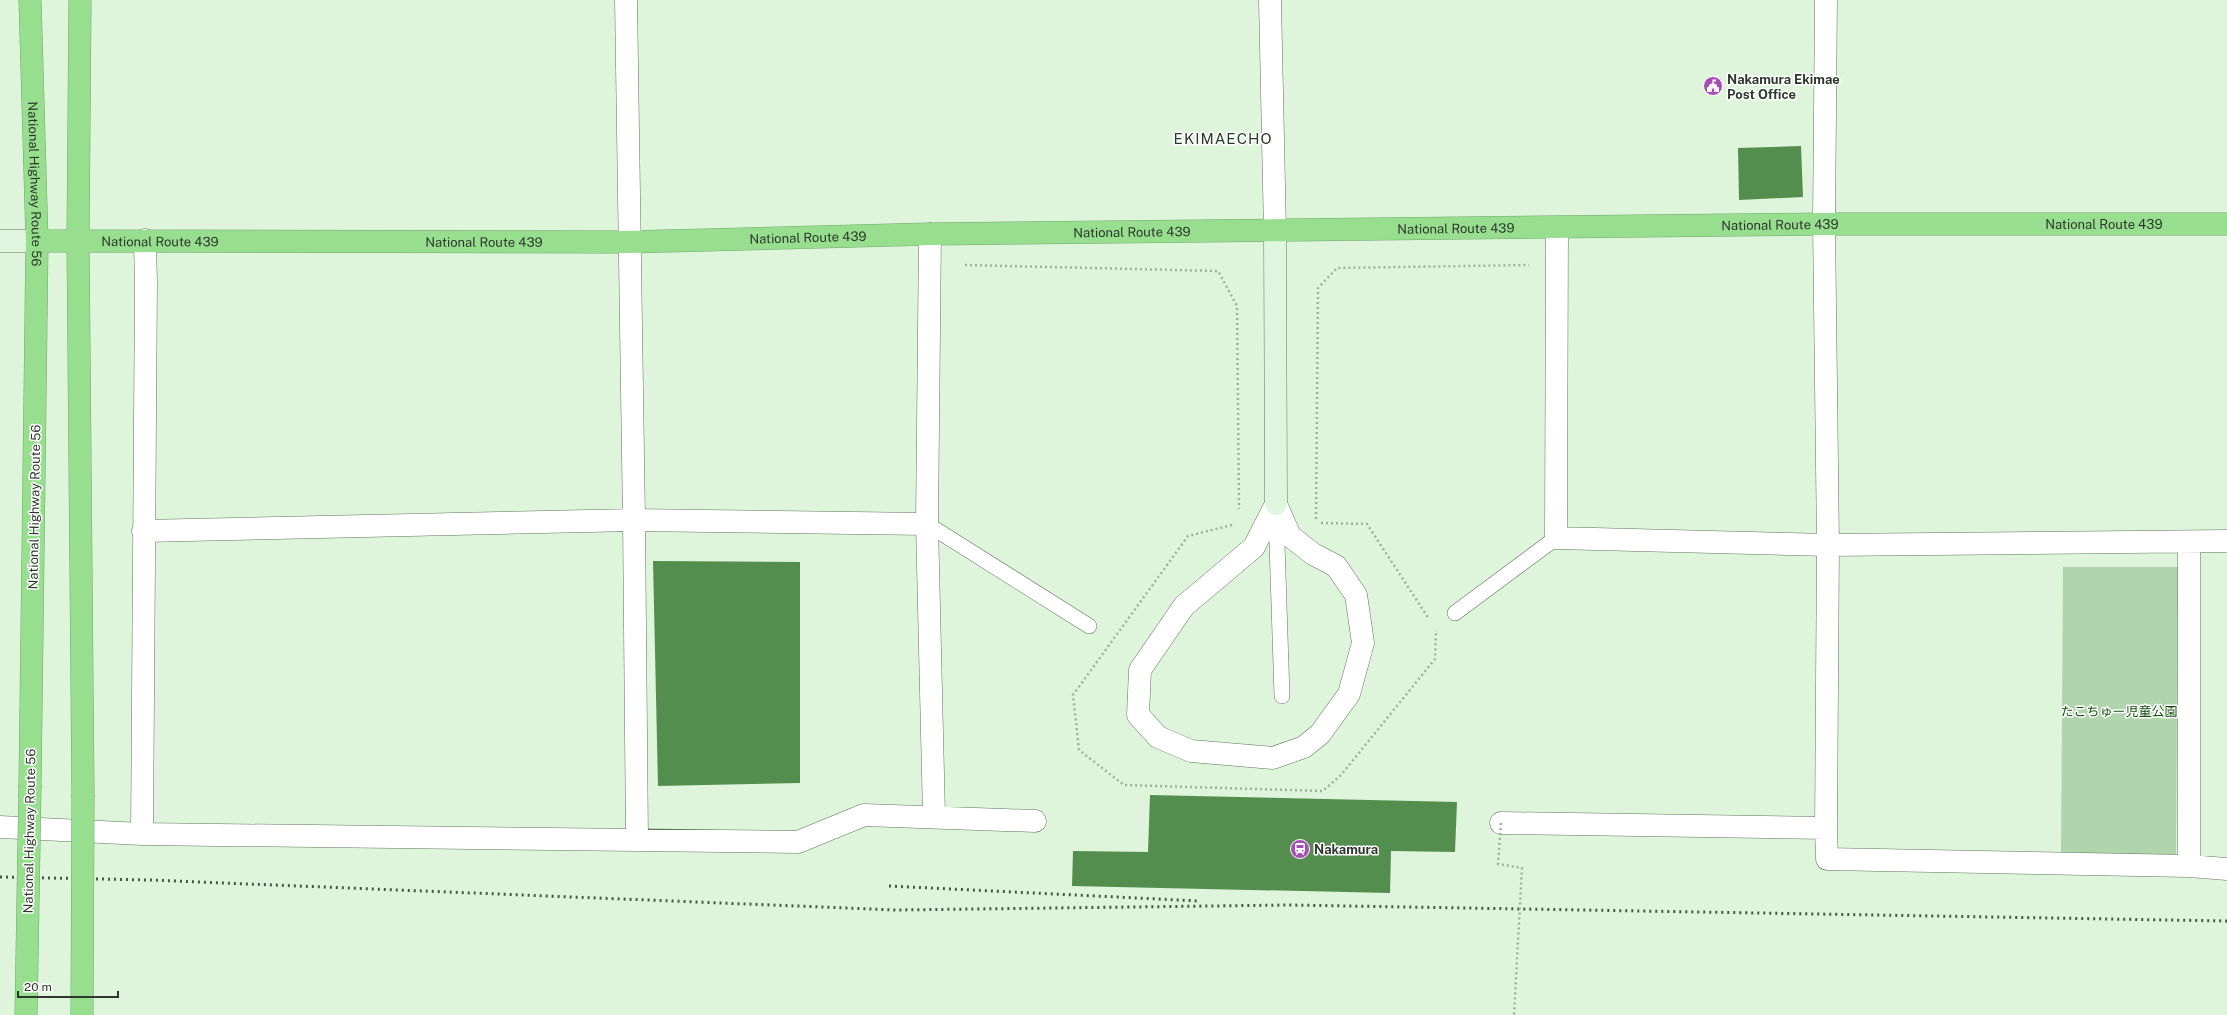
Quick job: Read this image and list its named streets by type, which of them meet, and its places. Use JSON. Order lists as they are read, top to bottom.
{
  "streets": {
    "highway": ["National Highway Route 56", "National Route 439"]
  },
  "crossings": [
    ["National Highway Route 56", "National Route 439"]
  ],
  "districts": ["EKIMAECHO"],
  "parks": ["たこちゅー児童公園"],
  "places": {
    "public building": ["Nakamura Ekimae Post Office"],
    "station": ["Nakamura"]
  },
  "scale_bar": "20 m"
}
